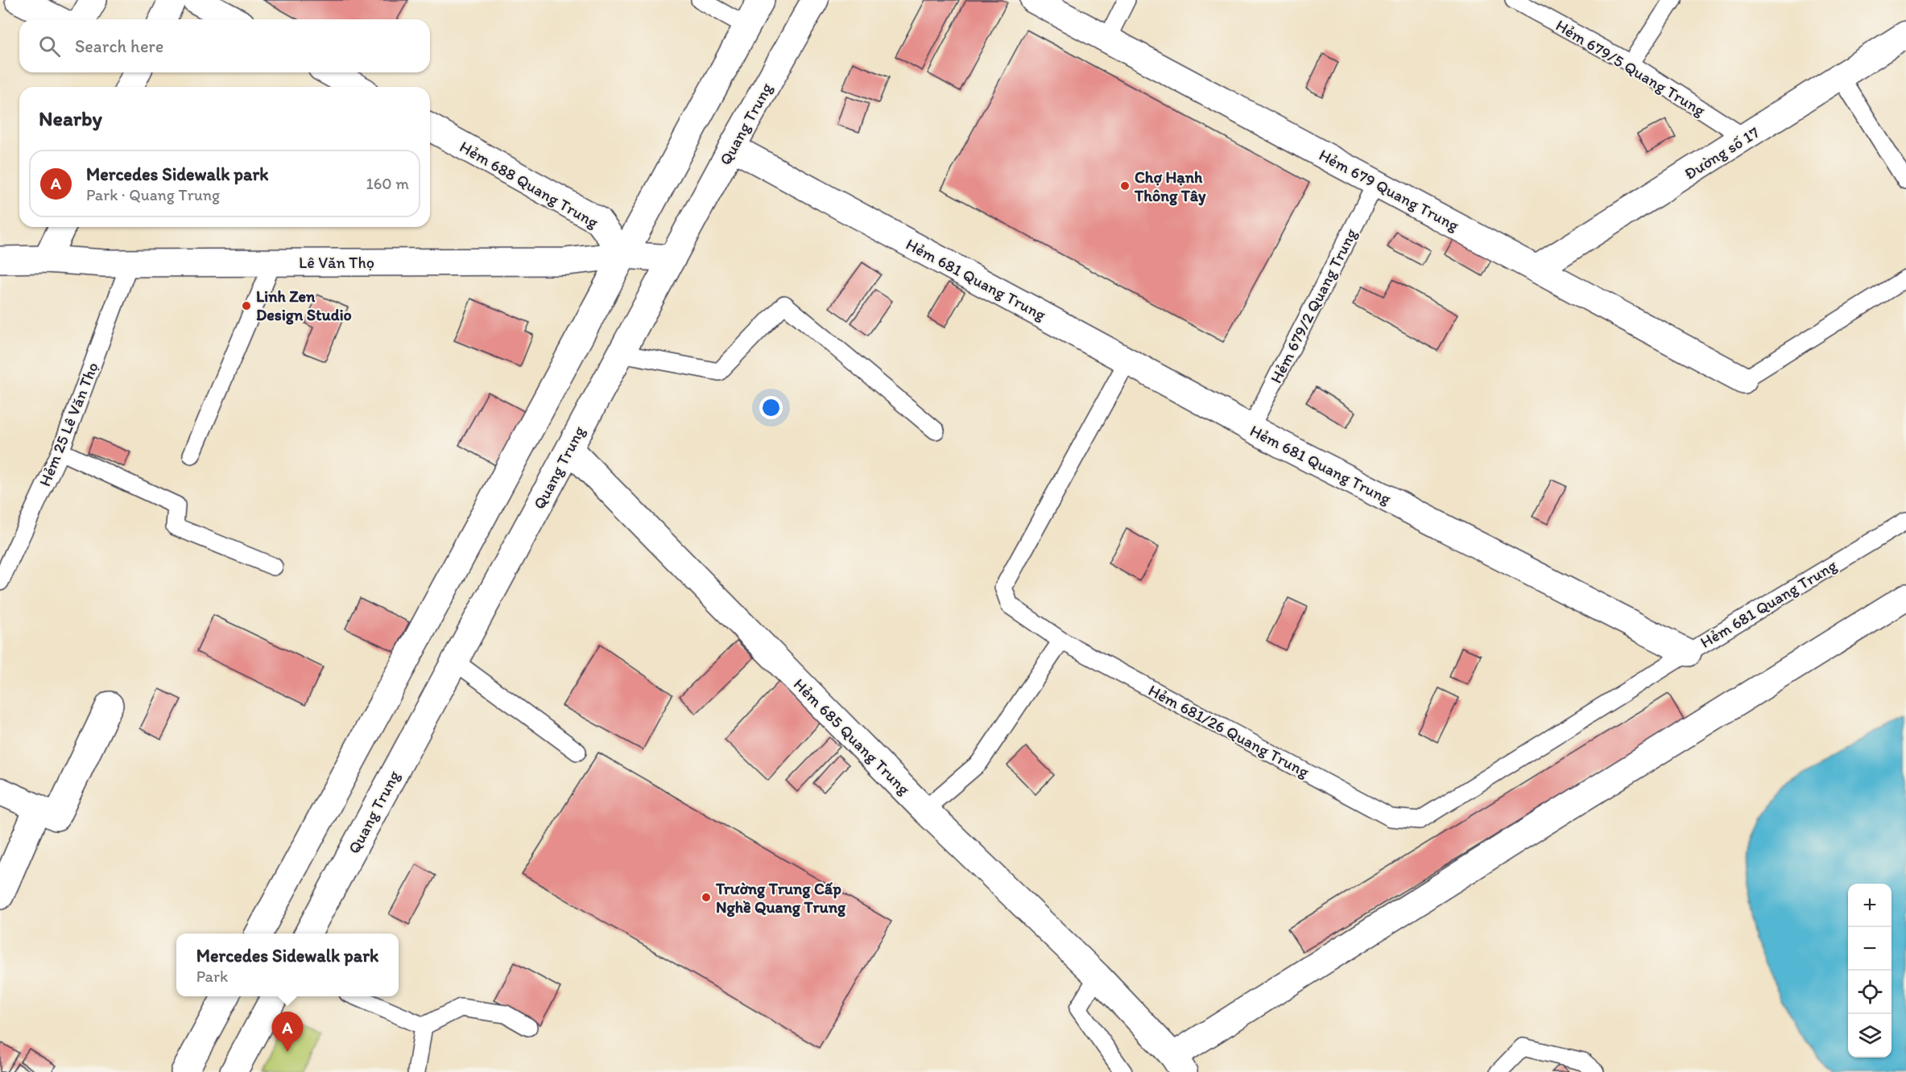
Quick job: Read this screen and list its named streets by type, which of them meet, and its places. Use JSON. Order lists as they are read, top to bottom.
{
  "streets": {
    "street": [
      "Quang Trung",
      "Đường số 17",
      "Hẻm 688 Quang Trung",
      "Hẻm 679 Quang Trung",
      "Lê Văn Thọ",
      "Hẻm 681 Quang Trung",
      "Hẻm 685 Quang Trung"
    ],
    "lane": [
      "Hẻm 679/5 Quang Trung",
      "Hẻm 679/2 Quang Trung",
      "Hẻm 25 Lê Văn Thọ",
      "Hẻm 681/26 Quang Trung"
    ]
  },
  "crossings": [
    ["Hẻm 679/5 Quang Trung", "Đường số 17"],
    ["Quang Trung", "Lê Văn Thọ"],
    ["Quang Trung", "Hẻm 681 Quang Trung"],
    ["Quang Trung", "Hẻm 685 Quang Trung"],
    ["Đường số 17", "Hẻm 679 Quang Trung"],
    ["Hẻm 688 Quang Trung", "Lê Văn Thọ"],
    ["Hẻm 679 Quang Trung", "Hẻm 679/2 Quang Trung"],
    ["Lê Văn Thọ", "Hẻm 25 Lê Văn Thọ"],
    ["Hẻm 681 Quang Trung", "Hẻm 679/2 Quang Trung"],
    ["Hẻm 681 Quang Trung", "Hẻm 681/26 Quang Trung"]
  ],
  "places": ["Chợ Hạnh Thông Tây", "Linh Zen Design Studio", "Trường Trung Cấp Nghề Quang Trung"],
  "page": {
    "search": "Search here",
    "heading": "Nearby",
    "list": [
      {
        "mark": "A",
        "name": "Mercedes Sidewalk park",
        "note": "Park · Quang Trung",
        "value": "160 m"
      }
    ],
    "map_buttons": ["+", "−"],
    "popup": ["Mercedes Sidewalk park", "Park"],
    "pins": "A"
  }
}
